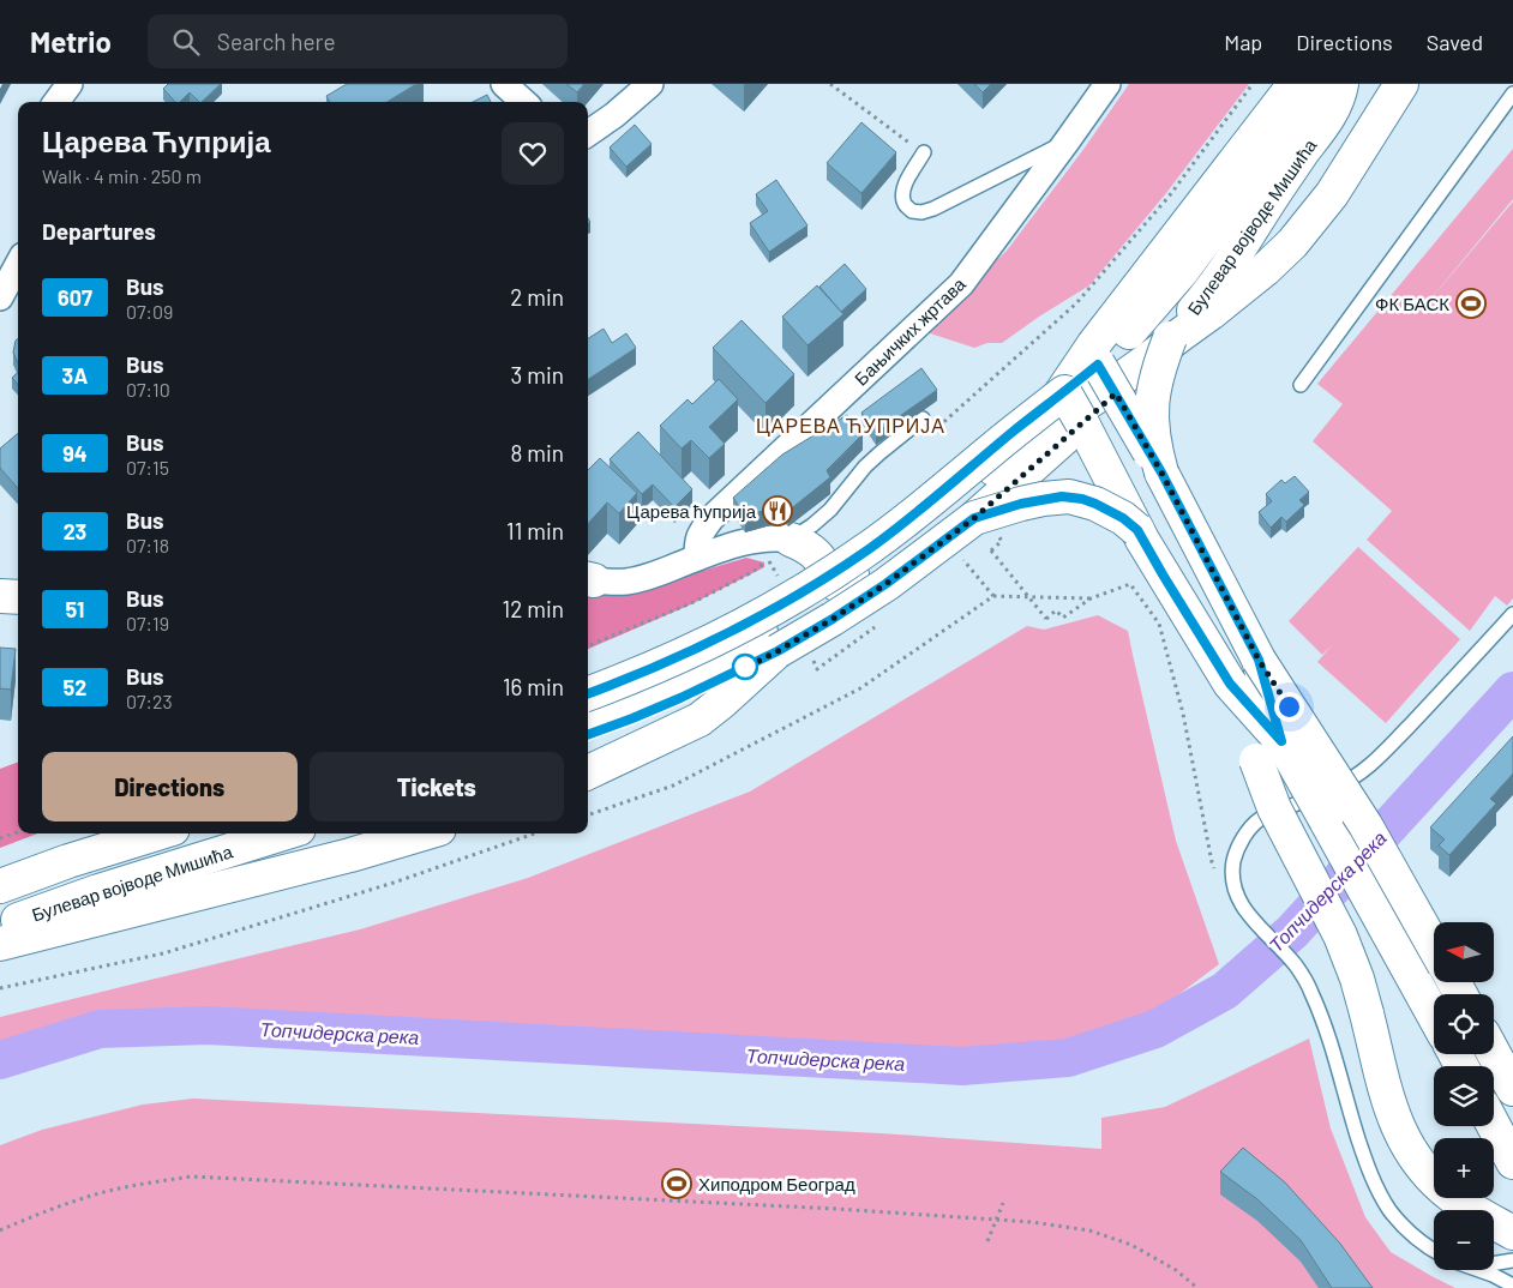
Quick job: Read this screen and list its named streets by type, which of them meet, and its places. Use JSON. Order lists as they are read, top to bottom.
{
  "streets": {
    "main road": ["Булевар војводе Мишића"],
    "street": ["Бањичких жртава"]
  },
  "districts": ["ЦАРЕВА ЋУПРИЈА"],
  "water": ["Топчидерска река"],
  "places": {
    "sports": ["ФК БАСК", "Хиподром Београд"],
    "restaurant": ["Царева ћуприја"]
  },
  "lines": ["bus line 607"],
  "north": "left",
  "page": {
    "header": "Metrio",
    "search": "Search here",
    "nav": ["Map", "Directions", "Saved"],
    "heading": [
      ["Царева Ћуприја", "Walk · 4 min · 250 m"],
      "Departures"
    ],
    "list": [
      {
        "mark": "607",
        "name": "Bus",
        "note": "07:09",
        "value": "2 min"
      },
      {
        "mark": "3A",
        "name": "Bus",
        "note": "07:10",
        "value": "3 min"
      },
      {
        "mark": "94",
        "name": "Bus",
        "note": "07:15",
        "value": "8 min"
      },
      {
        "mark": "23",
        "name": "Bus",
        "note": "07:18",
        "value": "11 min"
      },
      {
        "mark": "51",
        "name": "Bus",
        "note": "07:19",
        "value": "12 min"
      },
      {
        "mark": "52",
        "name": "Bus",
        "note": "07:23",
        "value": "16 min"
      }
    ],
    "buttons": ["Directions", "Tickets"],
    "map_buttons": ["+", "−"]
  }
}
